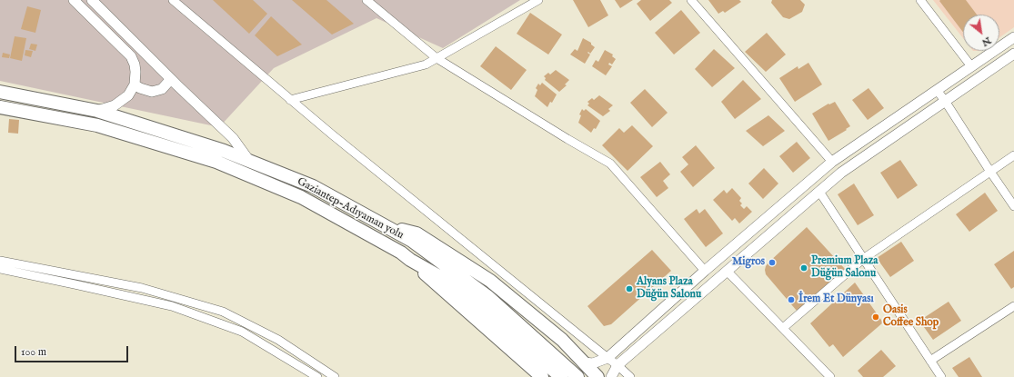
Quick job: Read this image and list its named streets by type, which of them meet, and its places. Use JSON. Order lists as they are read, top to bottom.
{
  "streets": {
    "highway": ["Gaziantep-Adıyaman yolu"]
  },
  "places": [
    "Migros",
    "Premium Plaza Düğün Salonu",
    "Alyans Plaza Düğün Salonu",
    "İrem Et Dünyası",
    "Oasis Coffee Shop"
  ],
  "scale_bar": "100 m",
  "north": "bottom right"
}
